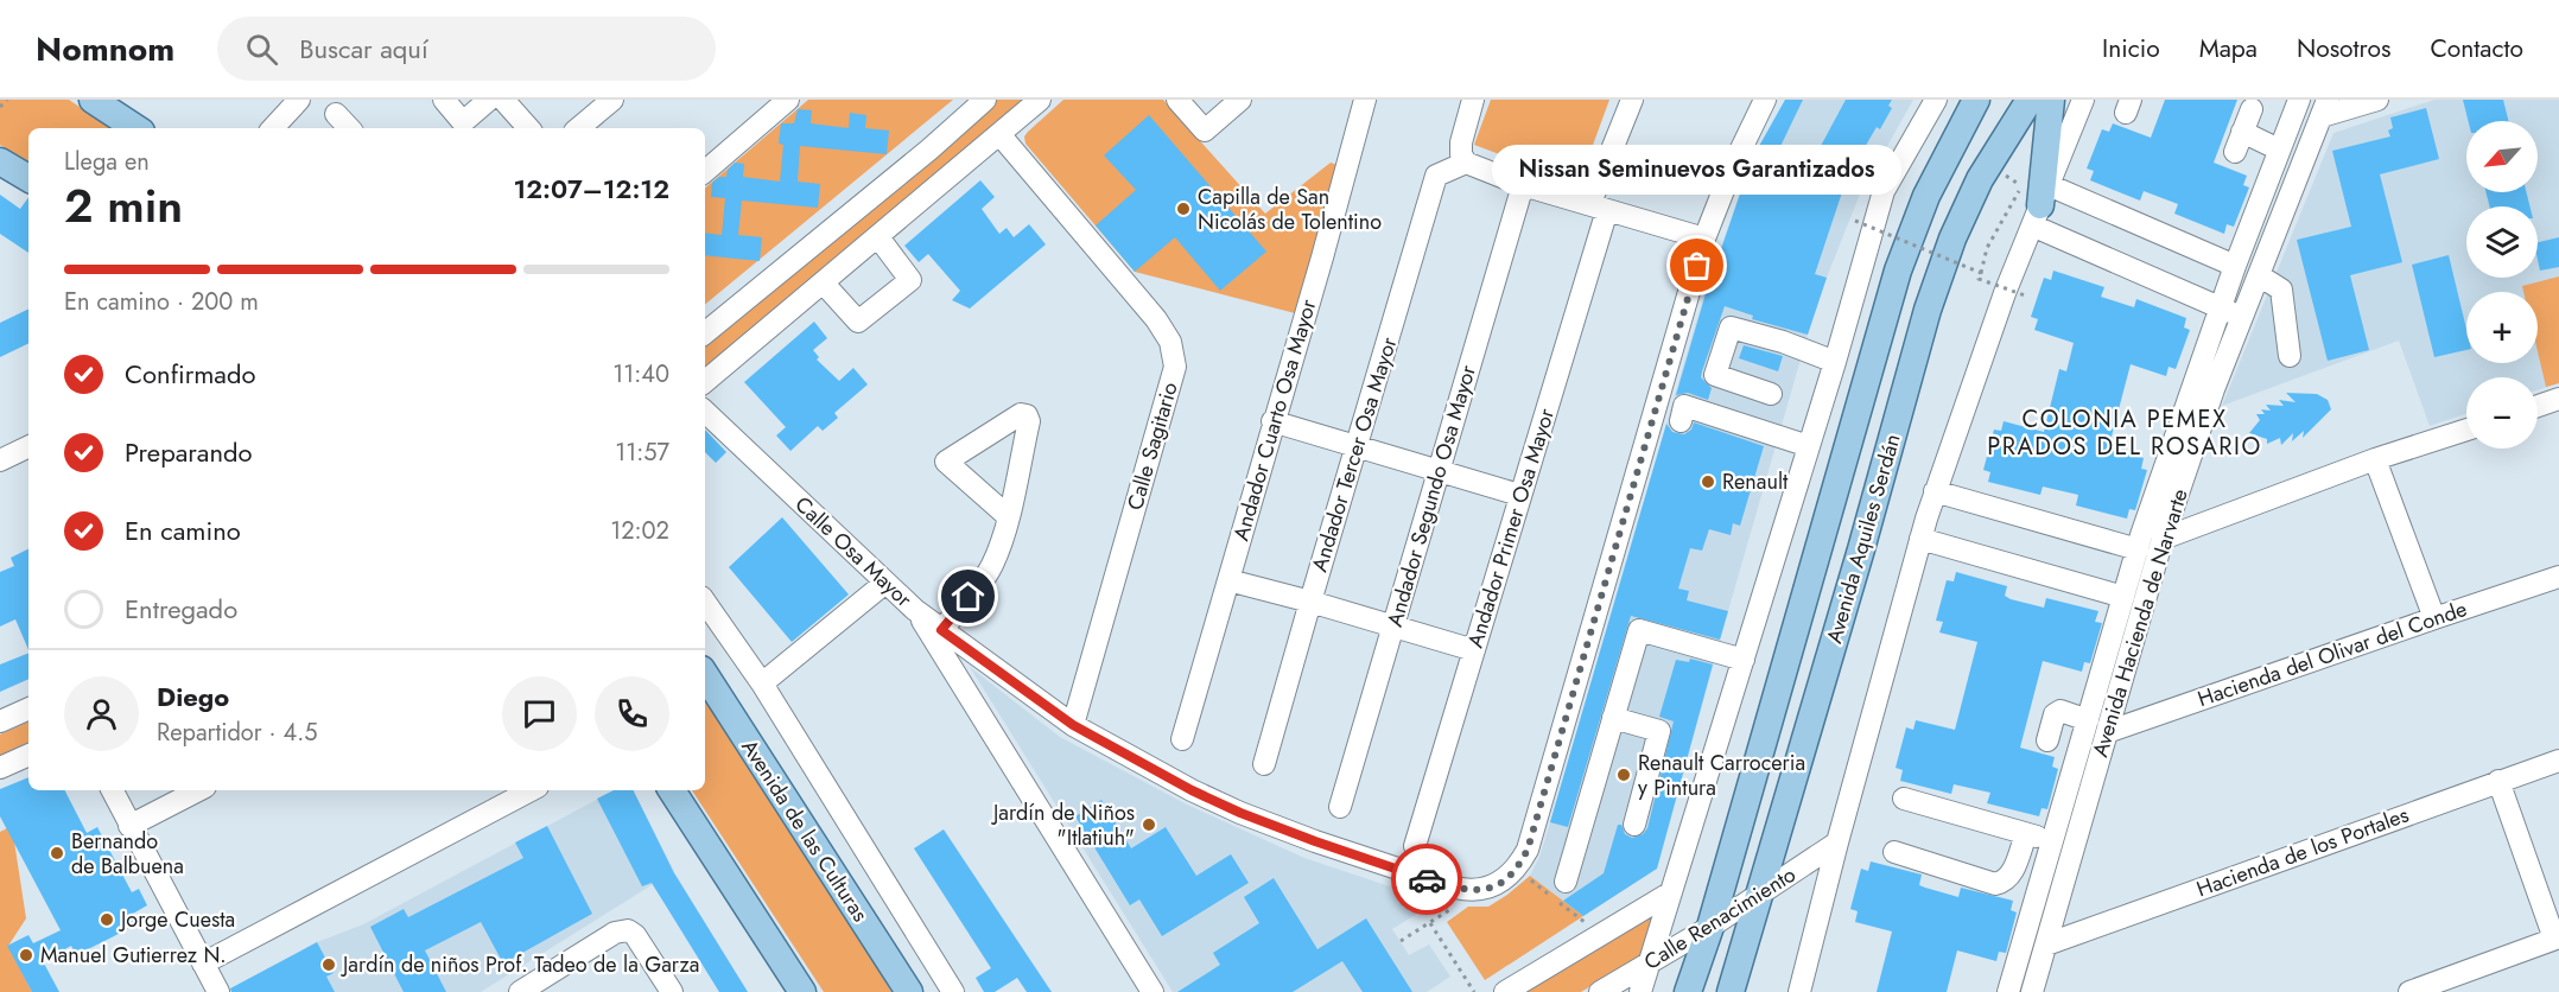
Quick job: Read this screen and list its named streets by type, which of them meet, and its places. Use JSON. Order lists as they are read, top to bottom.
{
  "streets": {
    "main road": ["Avenida Aquiles Serdán", "Avenida de las Culturas"],
    "street": [
      "Andador Cuarto Osa Mayor",
      "Calle Sagitario",
      "Andador Tercer Osa Mayor",
      "Andador Segundo Osa Mayor",
      "Andador Primer Osa Mayor",
      "Calle Osa Mayor",
      "Avenida Hacienda de Narvarte",
      "Hacienda del Olivar del Conde",
      "Hacienda de los Portales",
      "Calle Renacimiento"
    ]
  },
  "crossings": [
    ["Calle Sagitario", "Calle Osa Mayor"],
    ["Avenida Aquiles Serdán", "Calle Renacimiento"],
    ["Avenida Hacienda de Narvarte", "Hacienda del Olivar del Conde"],
    ["Avenida Hacienda de Narvarte", "Hacienda de los Portales"]
  ],
  "districts": ["COLONIA PEMEX PRADOS DEL ROSARIO"],
  "places": [
    "Capilla de San Nicolás de Tolentino",
    "Nissan Seminuevos Garantizados",
    "Renault",
    "Renault Carroceria y Pintura",
    "Jardín de Niños \"Itlatiuh\"",
    "Bernando de Balbuena",
    "Jorge Cuesta",
    "Manuel Gutierrez N.",
    "Jardín de niños Prof. Tadeo de la Garza"
  ],
  "north": "bottom left",
  "page": {
    "header": "Nomnom",
    "search": "Buscar aquí",
    "nav": [
      "Inicio",
      "Mapa",
      "Nosotros",
      "Contacto"
    ],
    "map_buttons": ["+", "−"],
    "heading": ["2 min", "Llega en", "12:07–12:12"],
    "panel": ["Diego", "Repartidor · 4.5"],
    "bubble": "Nissan Seminuevos Garantizados",
    "bar": "En camino · 200 m",
    "list": [
      ["Confirmado", "11:40"],
      ["Preparando", "11:57"],
      ["En camino", "12:02"],
      "Entregado"
    ]
  }
}
